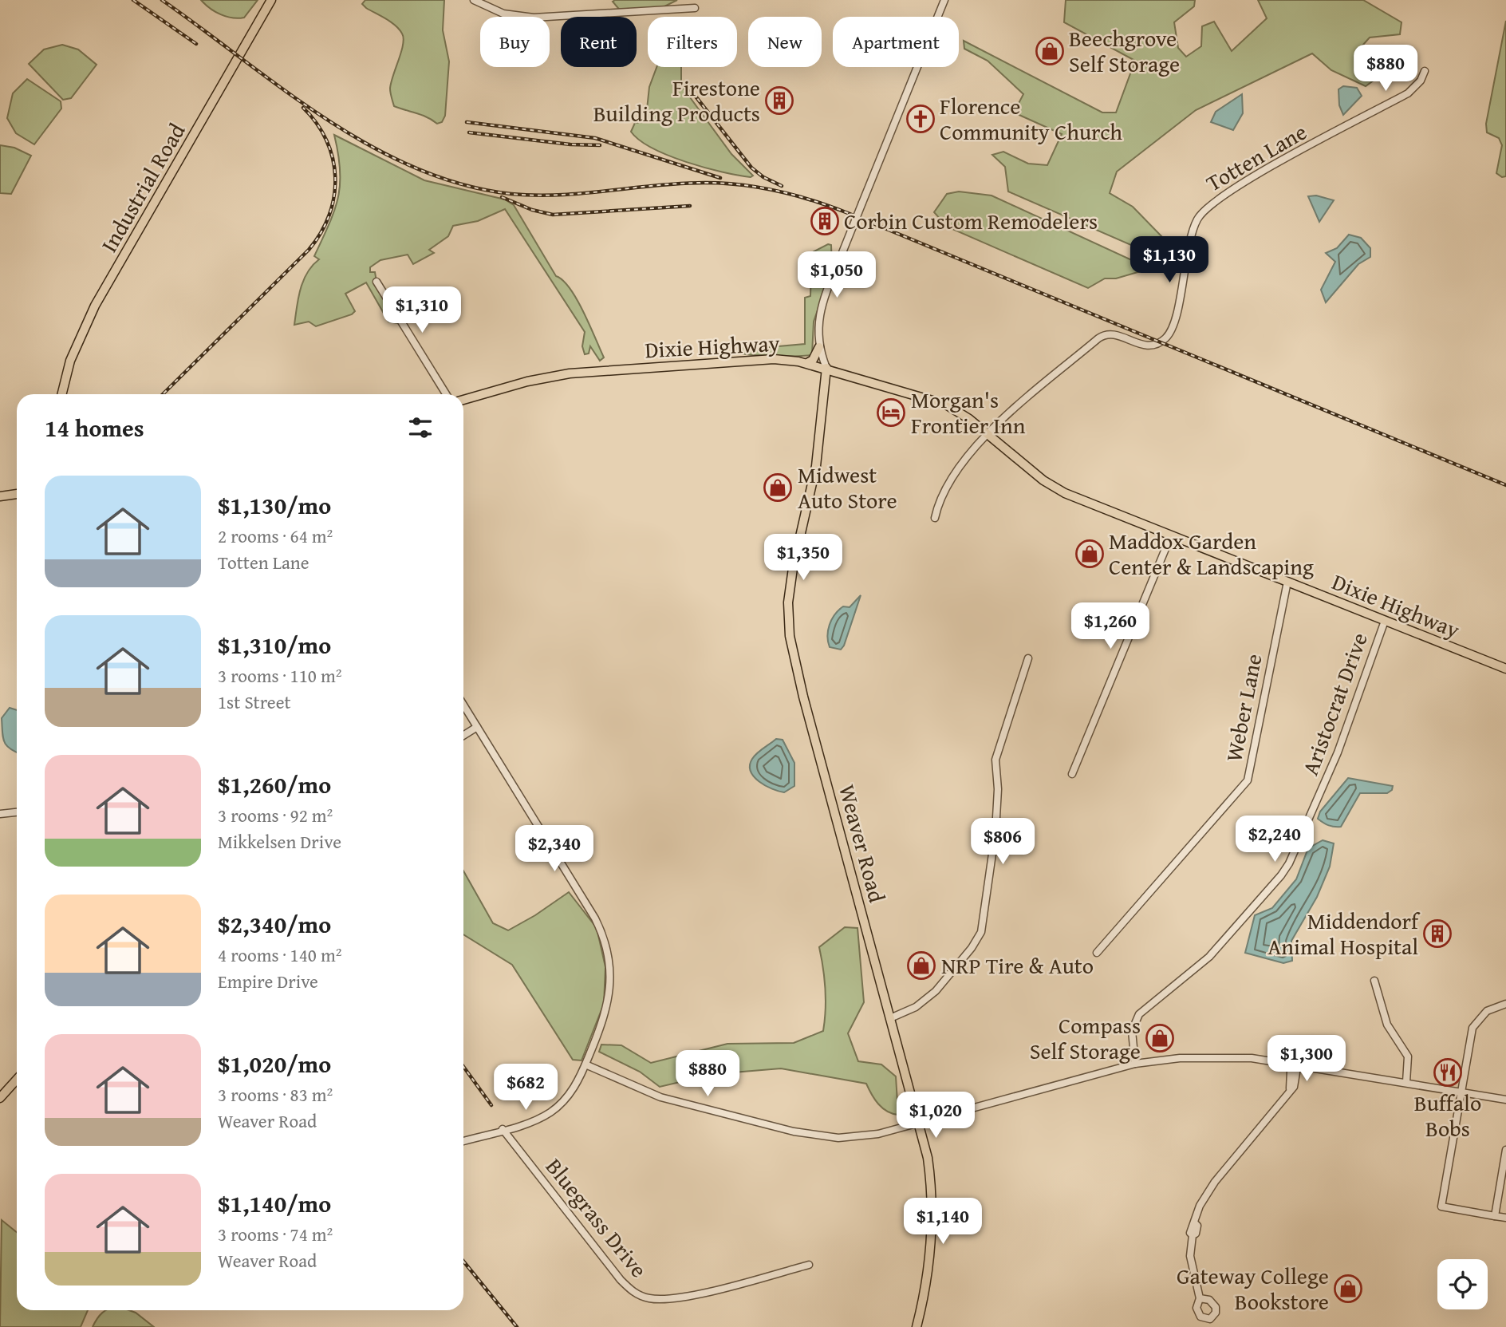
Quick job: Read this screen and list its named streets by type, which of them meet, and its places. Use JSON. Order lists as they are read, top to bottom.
{
  "streets": {
    "main road": ["Industrial Road", "Dixie Highway", "Weaver Road"],
    "street": [
      "Totten Lane",
      "Aristocrat Drive",
      "Weber Lane",
      "Bluegrass Drive"
    ]
  },
  "crossings": [
    ["Totten Lane", "Dixie Highway"],
    ["Dixie Highway", "Aristocrat Drive"],
    ["Dixie Highway", "Weber Lane"],
    ["Dixie Highway", "Weaver Road"]
  ],
  "places": {
    "shop": [
      "Beechgrove Self Storage",
      "Midwest Auto Store",
      "Maddox Garden Center & Landscaping",
      "NRP Tire & Auto",
      "Compass Self Storage",
      "Gateway College Bookstore"
    ],
    "building": ["Firestone Building Products", "Corbin Custom Remodelers", "Middendorf Animal Hospital"],
    "church": ["Florence Community Church"],
    "hotel": ["Morgan's Frontier Inn"],
    "restaurant": ["Buffalo Bobs"]
  },
  "page": {
    "chip": [
      "Buy",
      "Rent",
      "Filters",
      "New",
      "Apartment"
    ],
    "price": [
      "$880",
      "$1,130",
      "$1,050",
      "$1,310",
      "$1,350",
      "$1,260",
      "$2,240",
      "$806",
      "$2,340",
      "$1,300",
      "$880",
      "$682",
      "$1,020",
      "$1,140"
    ],
    "heading": "14 homes",
    "list": [
      {
        "name": "$1,130/mo",
        "note": "2 rooms · 64 m² · Totten Lane"
      },
      {
        "name": "$1,310/mo",
        "note": "3 rooms · 110 m² · 1st Street"
      },
      {
        "name": "$1,260/mo",
        "note": "3 rooms · 92 m² · Mikkelsen Drive"
      },
      {
        "name": "$2,340/mo",
        "note": "4 rooms · 140 m² · Empire Drive"
      },
      {
        "name": "$1,020/mo",
        "note": "3 rooms · 83 m² · Weaver Road"
      },
      {
        "name": "$1,140/mo",
        "note": "3 rooms · 74 m² · Weaver Road"
      }
    ]
  }
}
